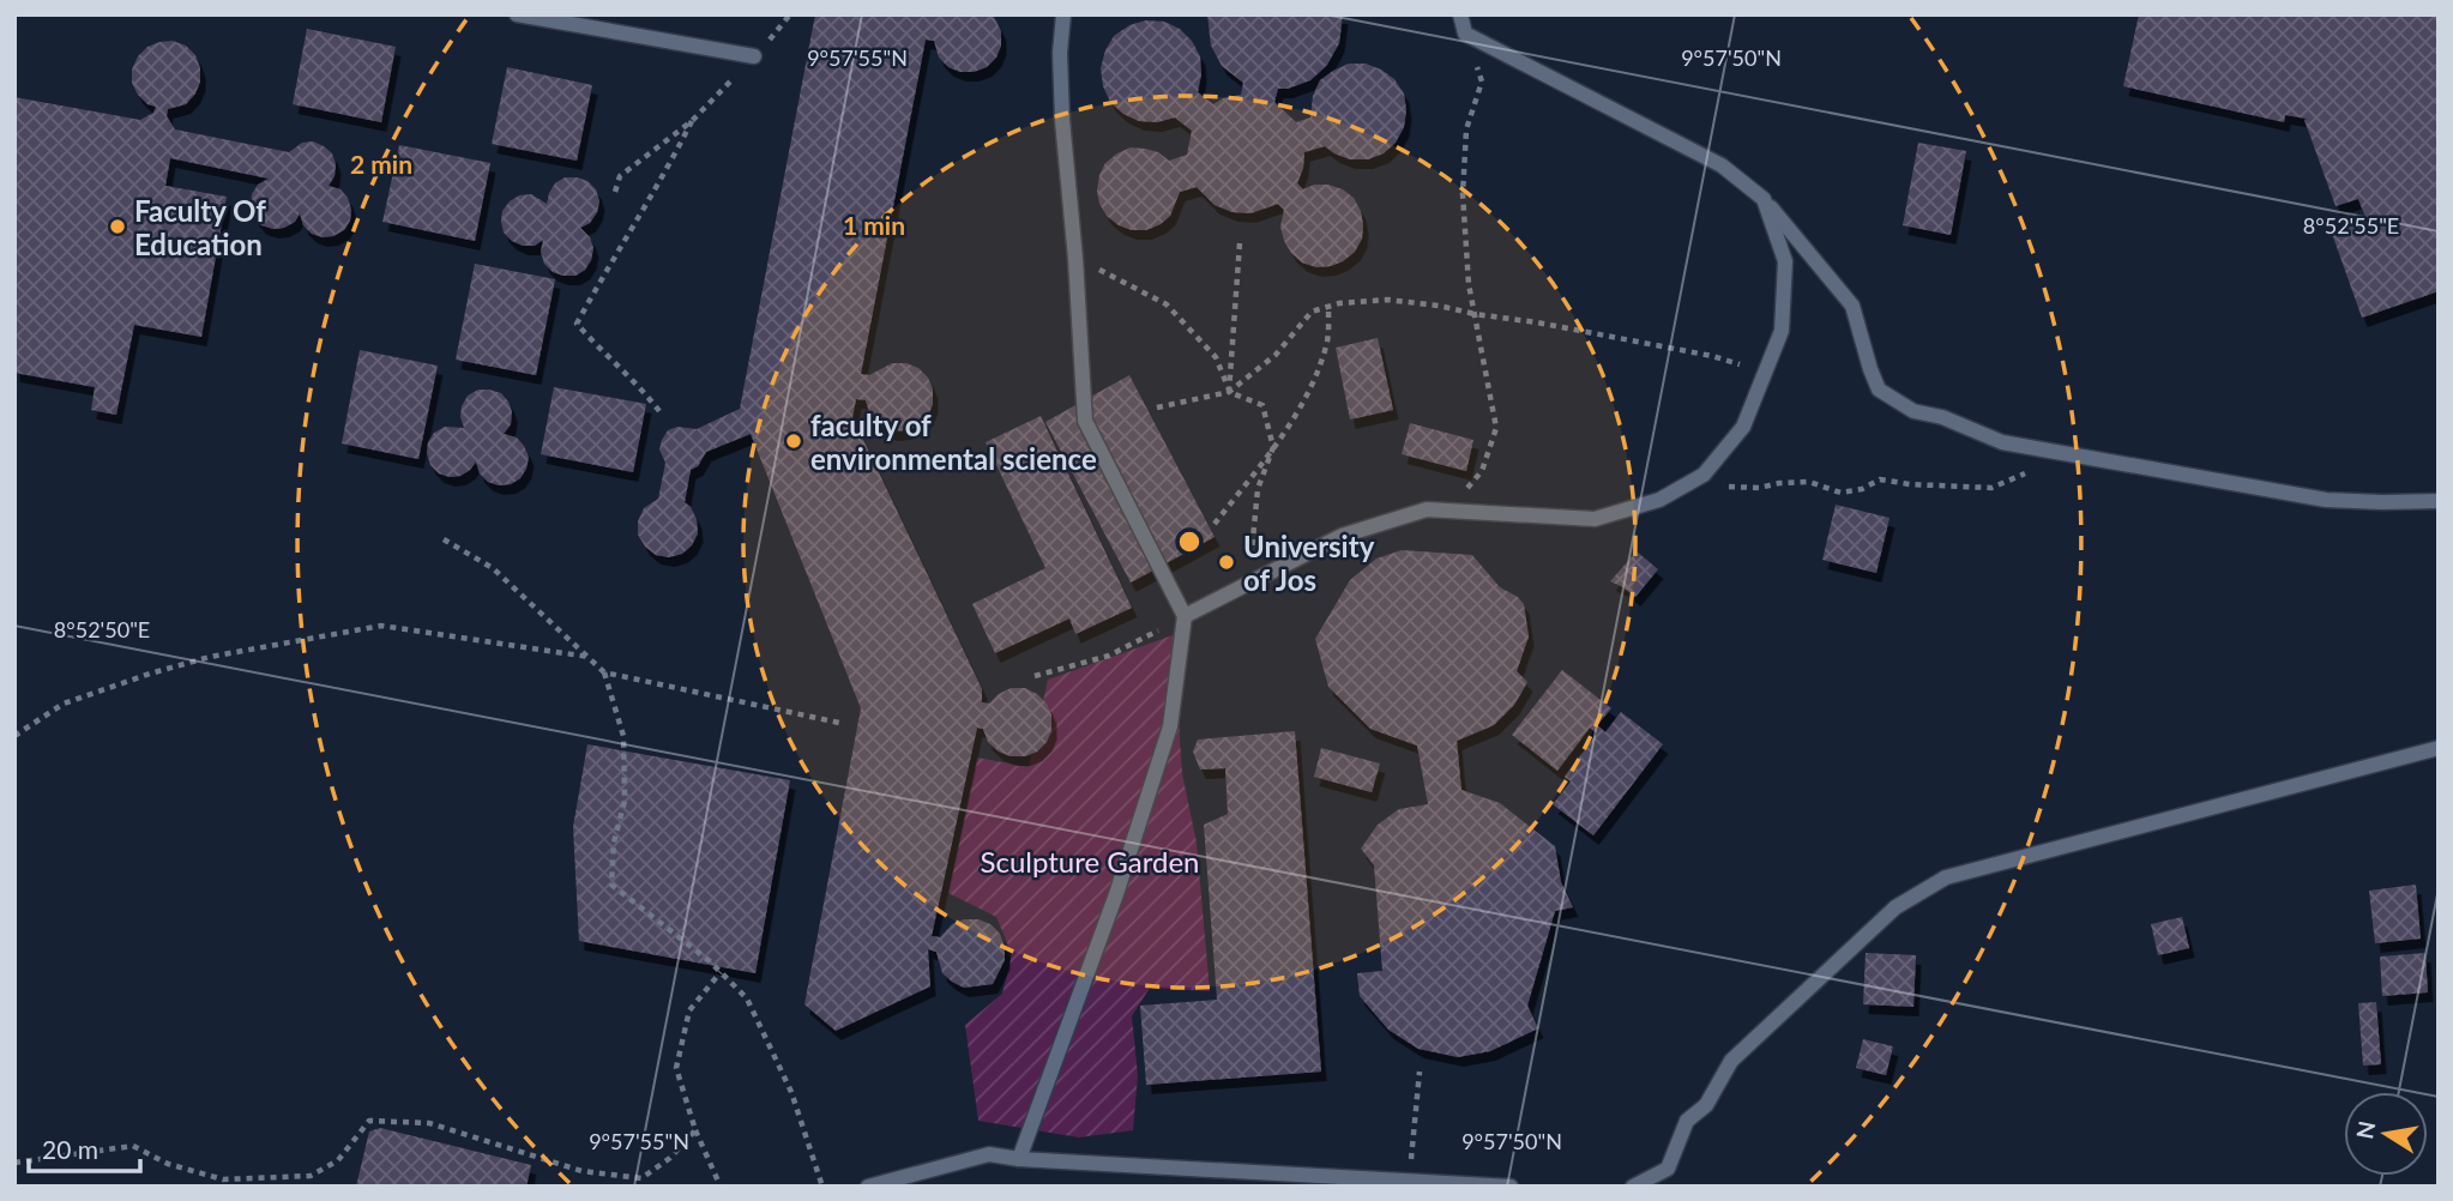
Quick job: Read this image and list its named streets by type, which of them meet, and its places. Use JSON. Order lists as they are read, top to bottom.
{
  "parks": ["Sculpture Garden"],
  "places": ["Faculty Of Education", "faculty of environmental science", "University of Jos"],
  "scale_bar": "20 m",
  "north": "left",
  "coordinates": [
    "9°57'55\"N",
    "9°57'50\"N",
    "8°52'55\"E",
    "8°52'50\"E"
  ],
  "rings": ["2 min", "1 min"]
}
